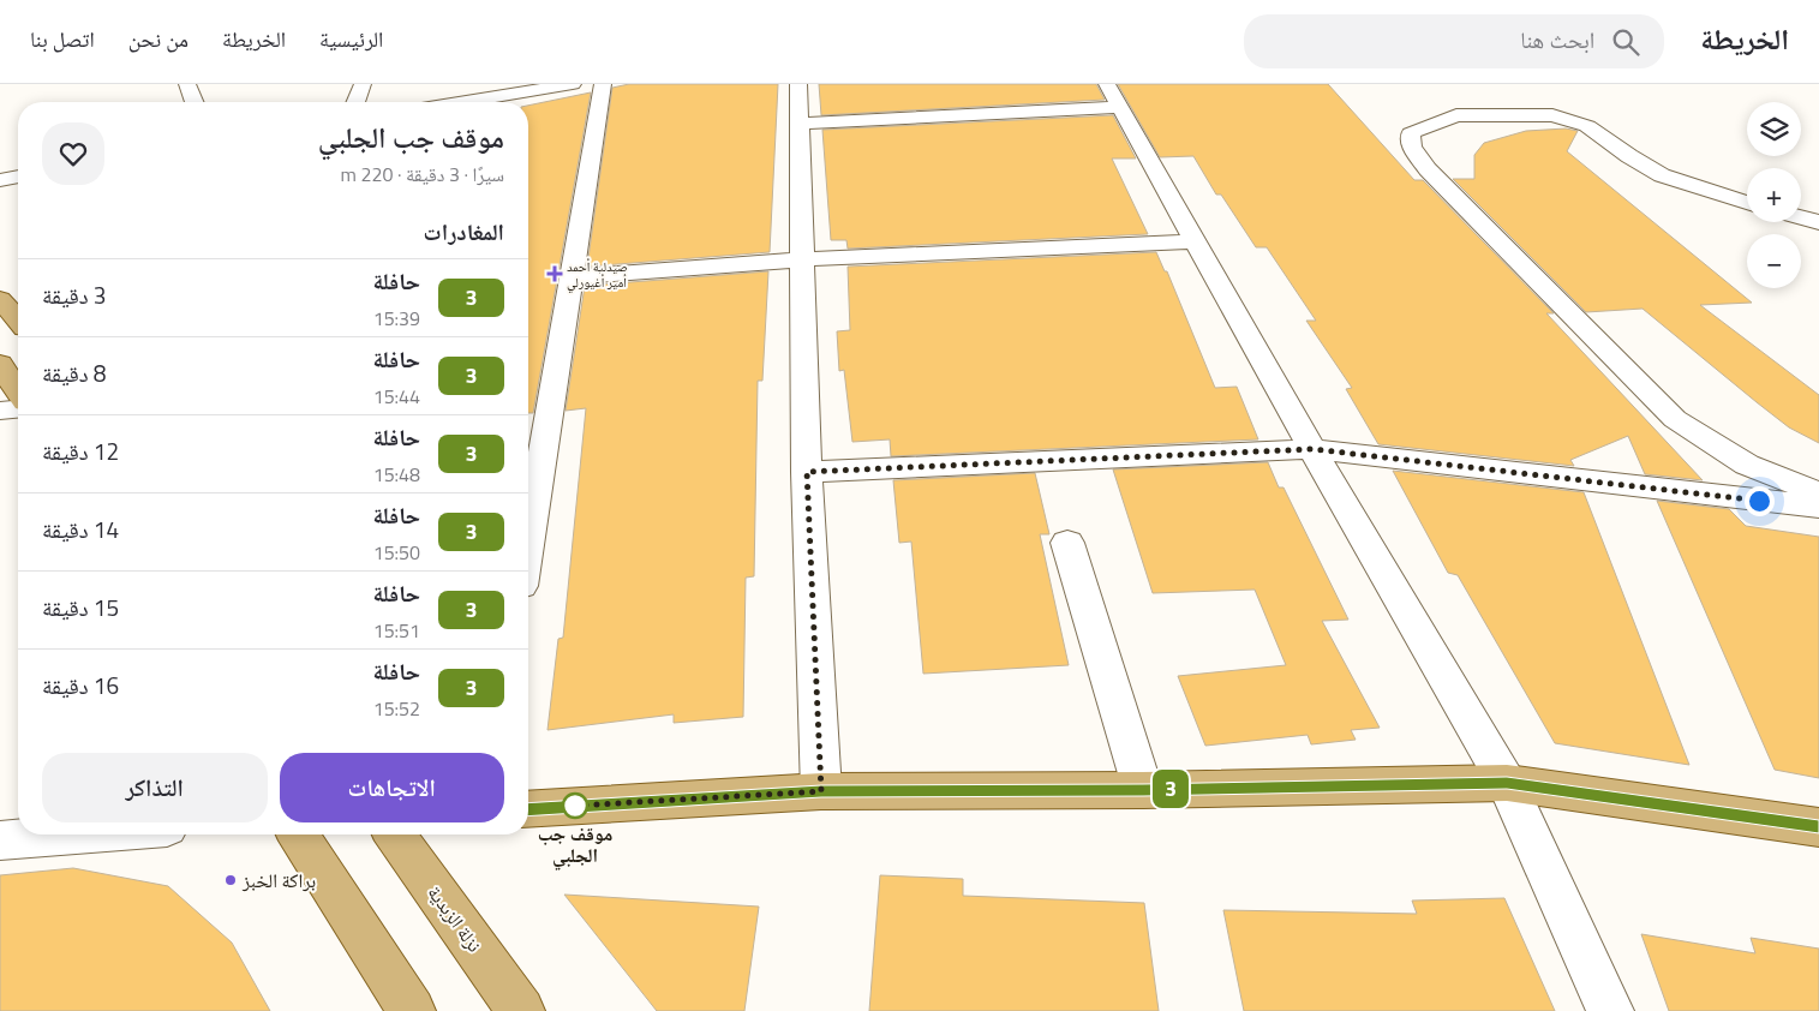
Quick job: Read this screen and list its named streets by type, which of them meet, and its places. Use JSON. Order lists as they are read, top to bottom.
{
  "streets": {
    "main road": ["نزلة الزبدية"]
  },
  "places": {
    "health": ["صيدلية أحمد أمير أغيورلي"],
    "other": ["موقف جب الجلبي", "براكة الخبز"]
  },
  "lines": ["bus line 3"],
  "page": {
    "header": "الخريطة",
    "search": "ابحث هنا",
    "nav": [
      "الرئيسية",
      "الخريطة",
      "من نحن",
      "اتصل بنا"
    ],
    "on_map": "3",
    "map_buttons": ["+", "−"],
    "heading": [
      ["موقف جب الجلبي", "سيرًا · 3 دقيقة · 220 m"],
      "المغادرات"
    ],
    "list": [
      {
        "mark": "3",
        "name": "حافلة",
        "note": "15:39",
        "value": "3 دقيقة"
      },
      {
        "mark": "3",
        "name": "حافلة",
        "note": "15:44",
        "value": "8 دقيقة"
      },
      {
        "mark": "3",
        "name": "حافلة",
        "note": "15:48",
        "value": "12 دقيقة"
      },
      {
        "mark": "3",
        "name": "حافلة",
        "note": "15:50",
        "value": "14 دقيقة"
      },
      {
        "mark": "3",
        "name": "حافلة",
        "note": "15:51",
        "value": "15 دقيقة"
      },
      {
        "mark": "3",
        "name": "حافلة",
        "note": "15:52",
        "value": "16 دقيقة"
      }
    ],
    "buttons": ["الاتجاهات", "التذاكر"]
  }
}
